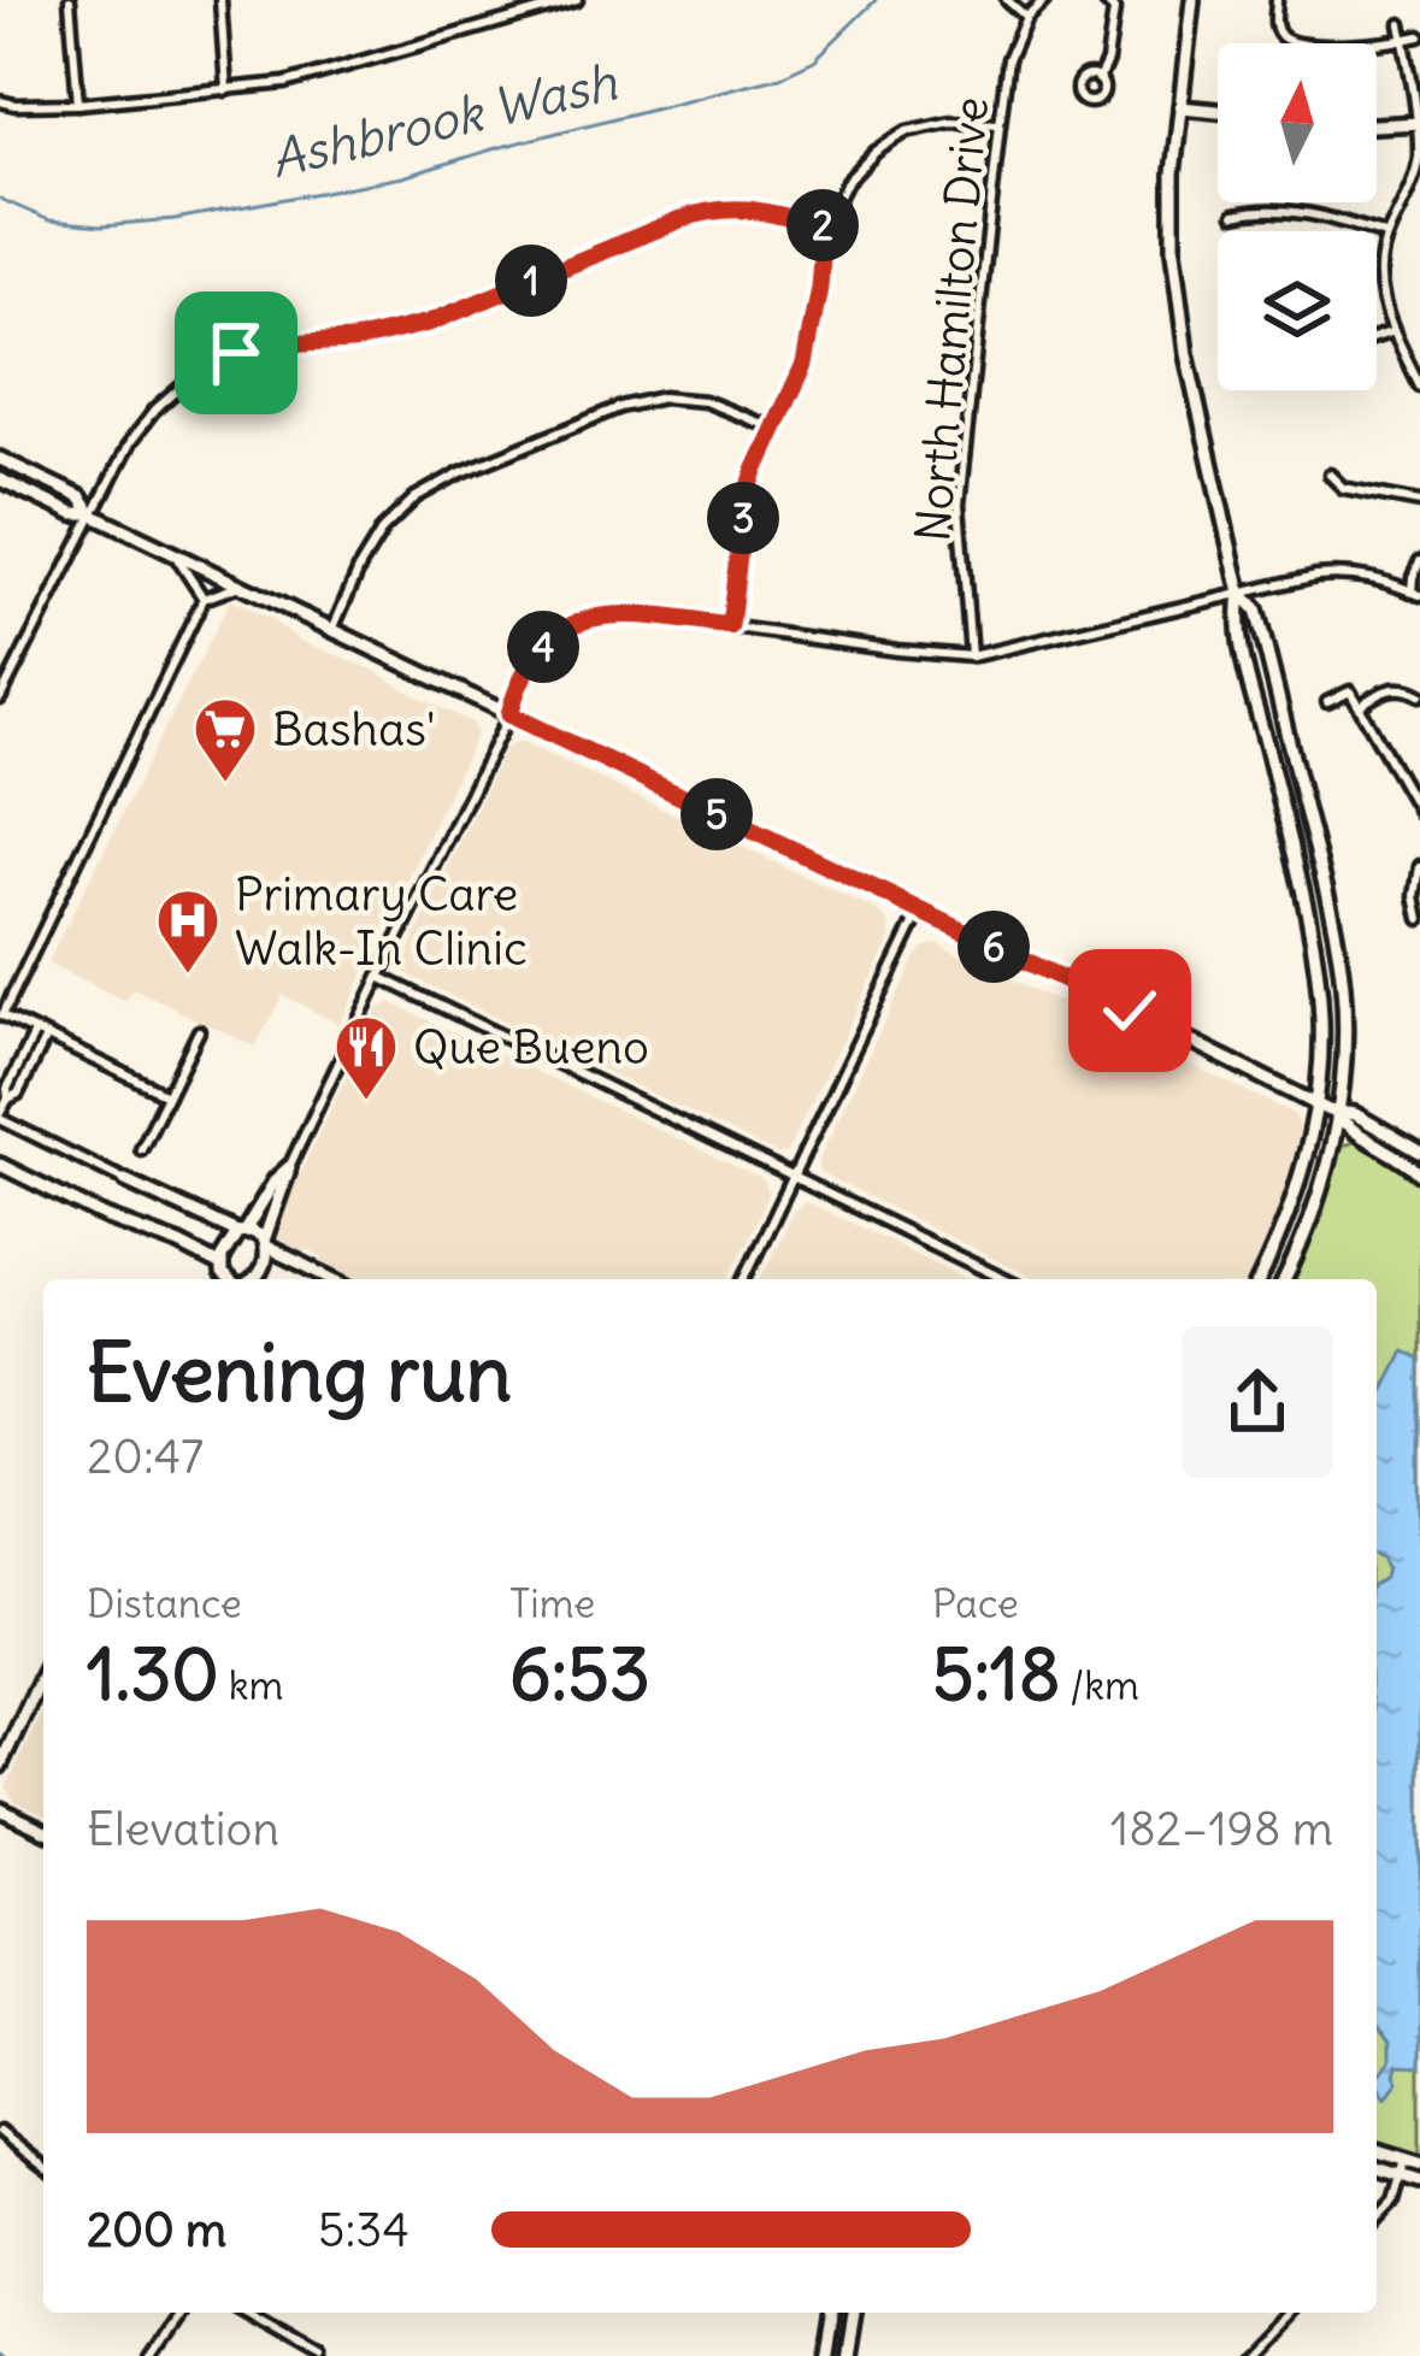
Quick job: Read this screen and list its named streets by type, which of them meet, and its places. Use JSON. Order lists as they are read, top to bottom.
{
  "streets": {
    "street": ["North Hamilton Drive"]
  },
  "water": ["Ashbrook Wash"],
  "places": {
    "supermarket": ["Bashas'"],
    "hospital": ["Primary Care Walk-In Clinic"],
    "restaurant": ["Que Bueno"]
  },
  "north": "top",
  "page": {
    "pins": [
      "2",
      "1",
      "3",
      "4",
      "5",
      "6"
    ],
    "heading": ["Evening run", "20:47"],
    "stats": [
      ["Distance", "1.30 km"],
      ["Time", "6:53"],
      ["Pace", "5:18 /km"]
    ],
    "chart": ["Elevation", "182–198 m"],
    "list": [
      {
        "name": "200 m",
        "note": "5:34"
      }
    ]
  }
}
